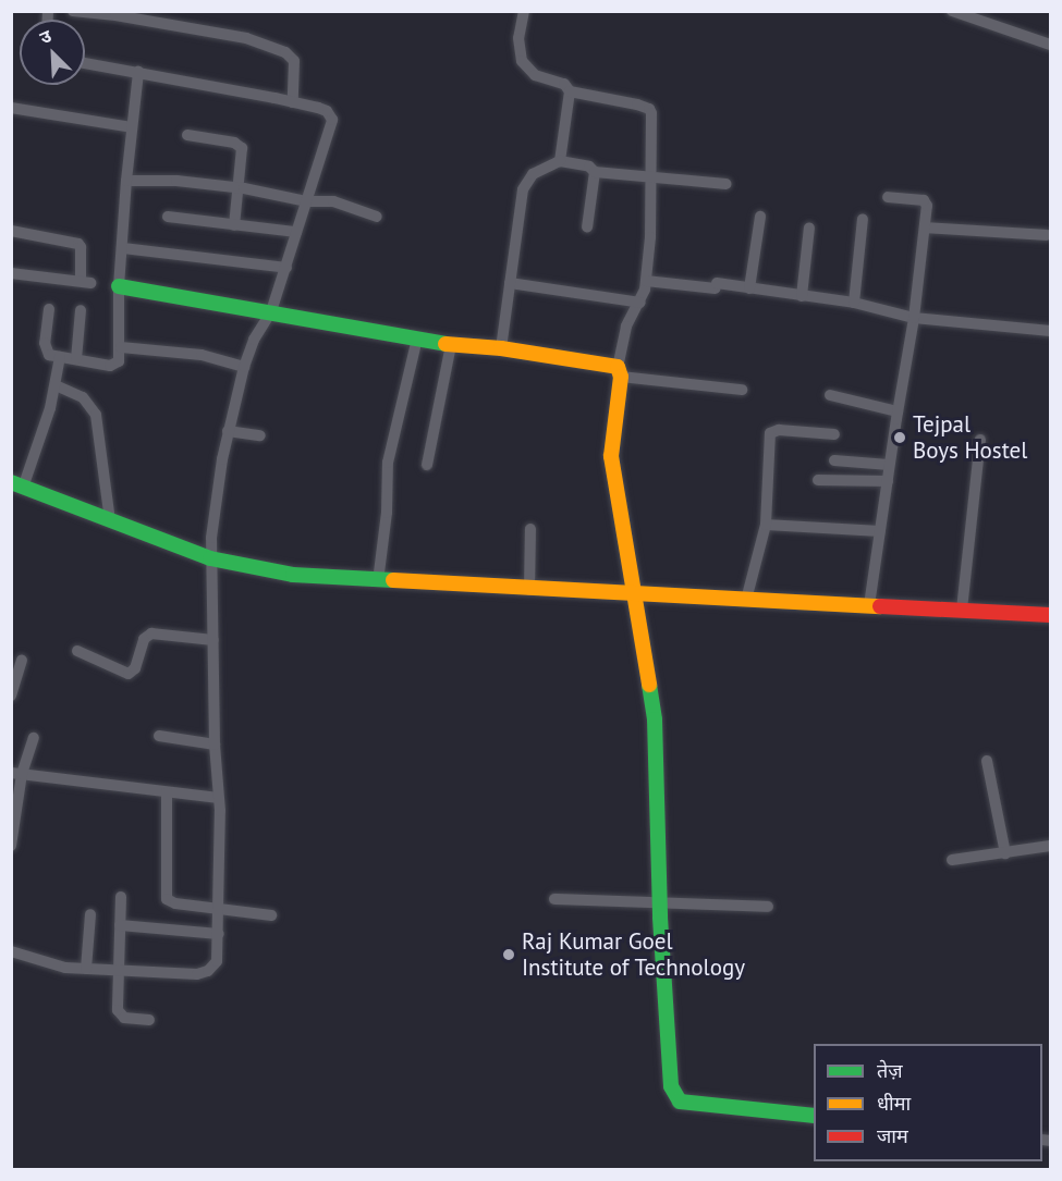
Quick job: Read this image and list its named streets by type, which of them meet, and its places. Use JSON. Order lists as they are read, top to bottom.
{
  "places": ["Tejpal Boys Hostel", "Raj Kumar Goel Institute of Technology"],
  "legend": ["तेज़", "धीमा", "जाम"],
  "north": "top left"
}
